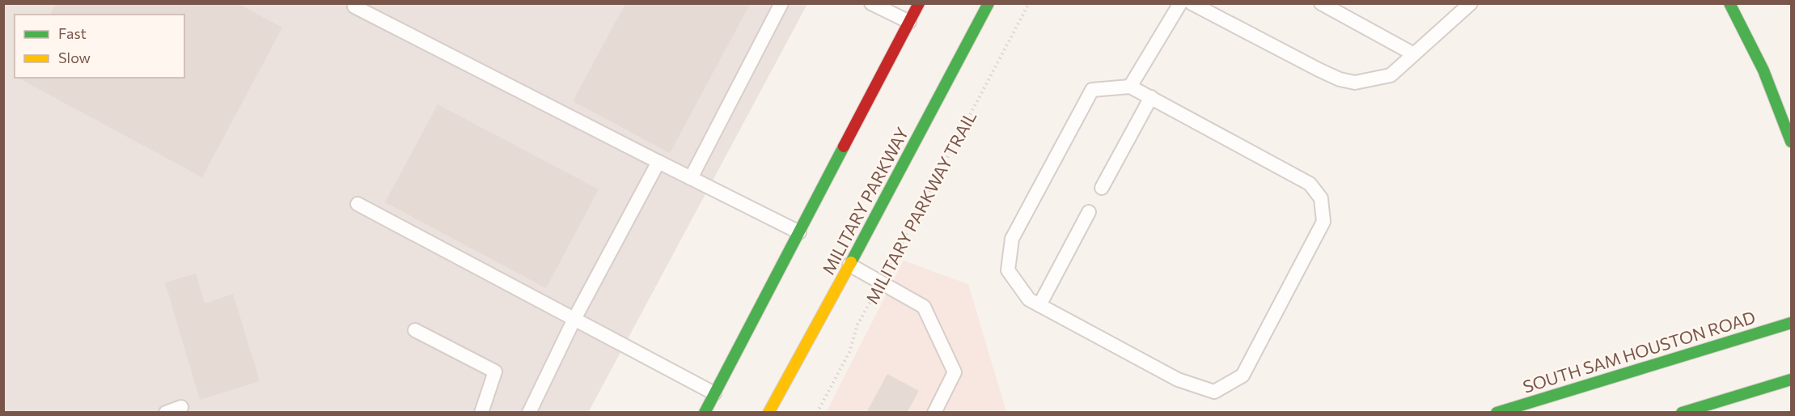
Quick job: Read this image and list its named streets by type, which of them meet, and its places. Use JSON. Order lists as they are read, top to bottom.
{
  "streets": {
    "main road": ["MILITARY PARKWAY", "SOUTH SAM HOUSTON ROAD"],
    "path": ["MILITARY PARKWAY TRAIL"]
  },
  "legend": ["Fast", "Slow"]
}
